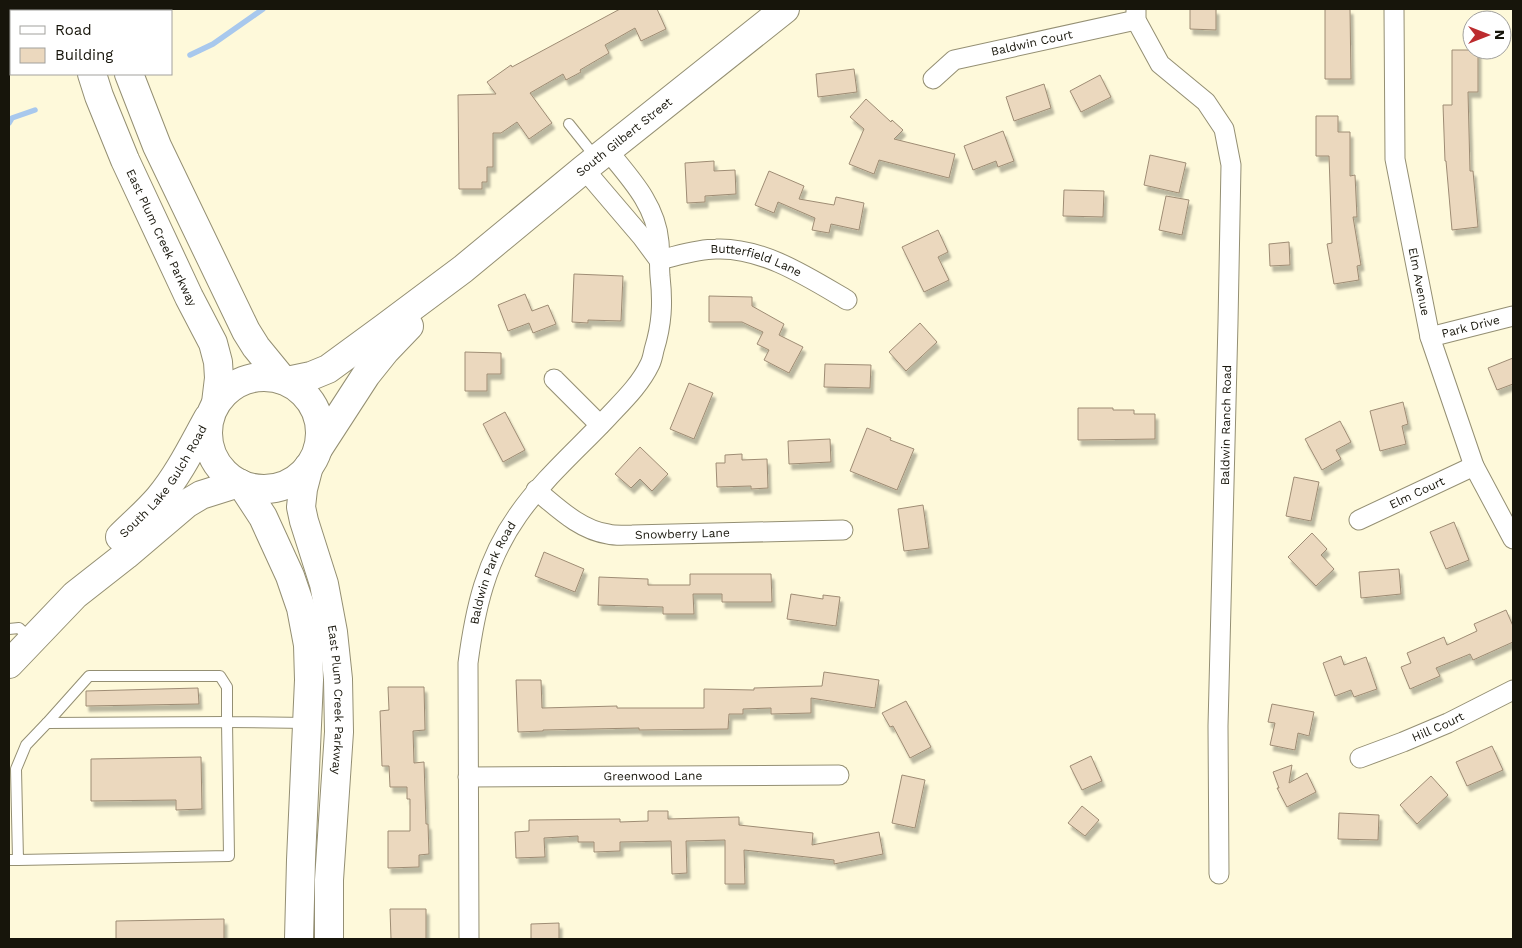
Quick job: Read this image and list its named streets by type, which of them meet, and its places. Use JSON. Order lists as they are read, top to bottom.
{
  "streets": {
    "main road": ["South Gilbert Street", "East Plum Creek Parkway", "South Lake Gulch Road"],
    "street": [
      "Baldwin Court",
      "Butterfield Lane",
      "Elm Avenue",
      "Park Drive",
      "Baldwin Ranch Road",
      "Elm Court",
      "Snowberry Lane",
      "Baldwin Park Road",
      "Hill Court",
      "Greenwood Lane"
    ]
  },
  "crossings": [
    ["Baldwin Court", "Baldwin Ranch Road"],
    ["South Gilbert Street", "East Plum Creek Parkway"],
    ["South Gilbert Street", "South Lake Gulch Road"],
    ["South Gilbert Street", "Baldwin Park Road"],
    ["East Plum Creek Parkway", "South Lake Gulch Road"],
    ["Butterfield Lane", "Baldwin Park Road"],
    ["Elm Avenue", "Park Drive"],
    ["Elm Avenue", "Elm Court"],
    ["Snowberry Lane", "Baldwin Park Road"],
    ["Baldwin Park Road", "Greenwood Lane"]
  ],
  "legend": ["Road", "Building"],
  "north": "right"
}
